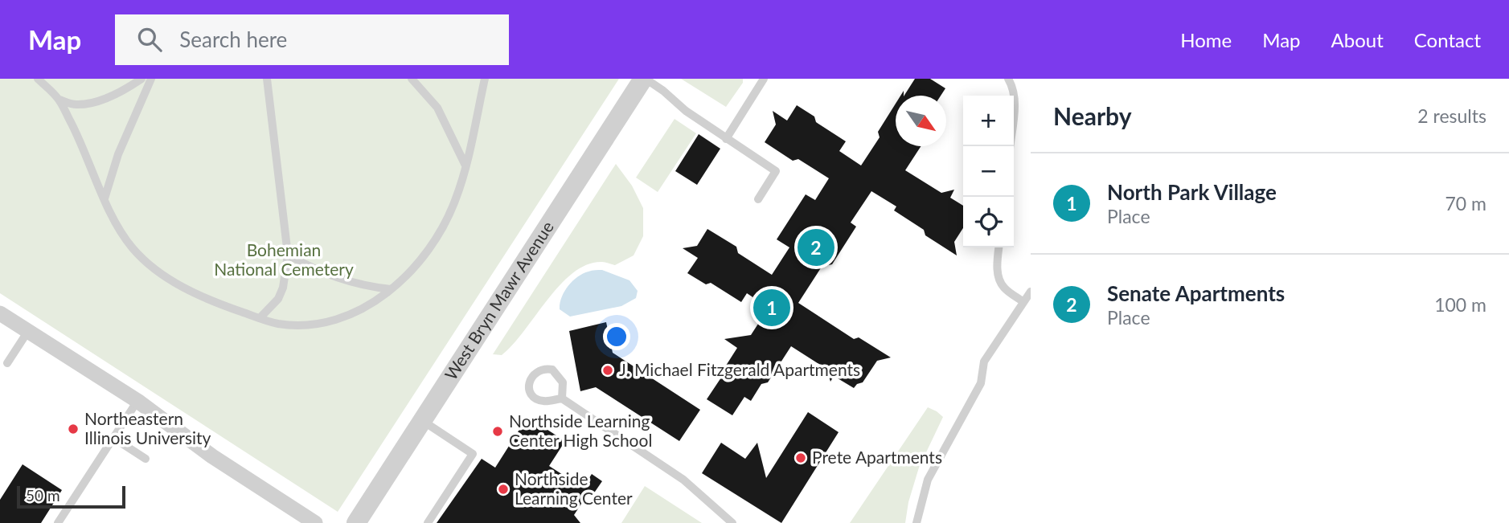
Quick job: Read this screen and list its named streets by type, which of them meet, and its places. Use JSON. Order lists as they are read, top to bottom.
{
  "streets": {
    "street": ["West Bryn Mawr Avenue"]
  },
  "parks": ["Bohemian National Cemetery"],
  "places": [
    "J. Michael Fitzgerald Apartments",
    "Northeastern Illinois University",
    "Northside Learning Center High School",
    "Prete Apartments",
    "Northside Learning Center"
  ],
  "scale_bar": "50 m",
  "north": "bottom right",
  "page": {
    "header": "Map",
    "search": "Search here",
    "nav": [
      "Home",
      "Map",
      "About",
      "Contact"
    ],
    "heading": ["Nearby", "2 results"],
    "map_buttons": ["+", "−"],
    "list": [
      {
        "mark": "1",
        "name": "North Park Village",
        "note": "Place",
        "value": "70 m"
      },
      {
        "mark": "2",
        "name": "Senate Apartments",
        "note": "Place",
        "value": "100 m"
      }
    ],
    "pins": ["2", "1"],
    "scale": "50 m"
  }
}
